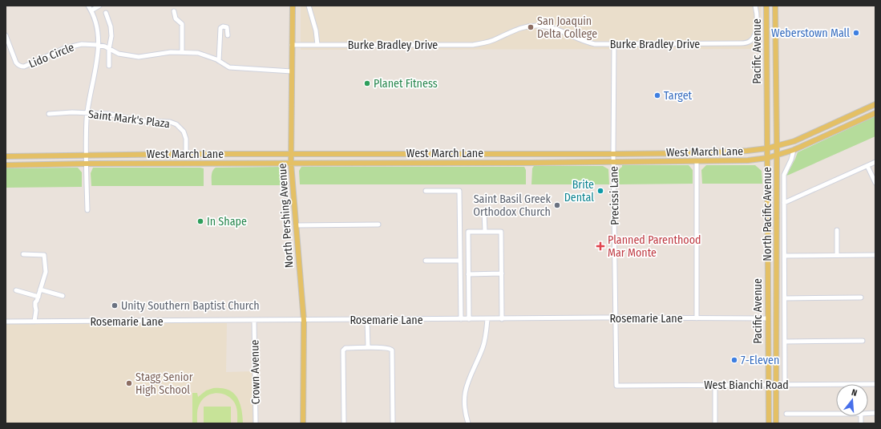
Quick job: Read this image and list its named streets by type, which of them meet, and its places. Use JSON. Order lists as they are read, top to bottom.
{
  "streets": {
    "main road": [
      "Pacific Avenue",
      "West March Lane",
      "North Pacific Avenue",
      "North Pershing Avenue"
    ],
    "street": [
      "Burke Bradley Drive",
      "Lido Circle",
      "Saint Mark's Plaza",
      "Precissi Lane",
      "Rosemarie Lane",
      "Crown Avenue",
      "West Bianchi Road"
    ]
  },
  "crossings": [
    ["Burke Bradley Drive", "Precissi Lane"],
    ["Burke Bradley Drive", "North Pershing Avenue"],
    ["Pacific Avenue", "West March Lane"],
    ["Pacific Avenue", "Rosemarie Lane"],
    ["Pacific Avenue", "West Bianchi Road"],
    ["Saint Mark's Plaza", "West March Lane"],
    ["West March Lane", "Precissi Lane"],
    ["West March Lane", "North Pacific Avenue"],
    ["West March Lane", "North Pershing Avenue"],
    ["Precissi Lane", "Rosemarie Lane"],
    ["Precissi Lane", "West Bianchi Road"],
    ["North Pacific Avenue", "West Bianchi Road"],
    ["North Pershing Avenue", "Rosemarie Lane"],
    ["Rosemarie Lane", "Crown Avenue"]
  ],
  "places": {
    "other": [
      "San Joaquin Delta College",
      "Weberstown Mall",
      "Planet Fitness",
      "Target",
      "Brite Dental",
      "Saint Basil Greek Orthodox Church",
      "In Shape",
      "Unity Southern Baptist Church",
      "7-Eleven",
      "Stagg Senior High School"
    ],
    "health": ["Planned Parenthood Mar Monte"]
  },
  "north": "top"
}
